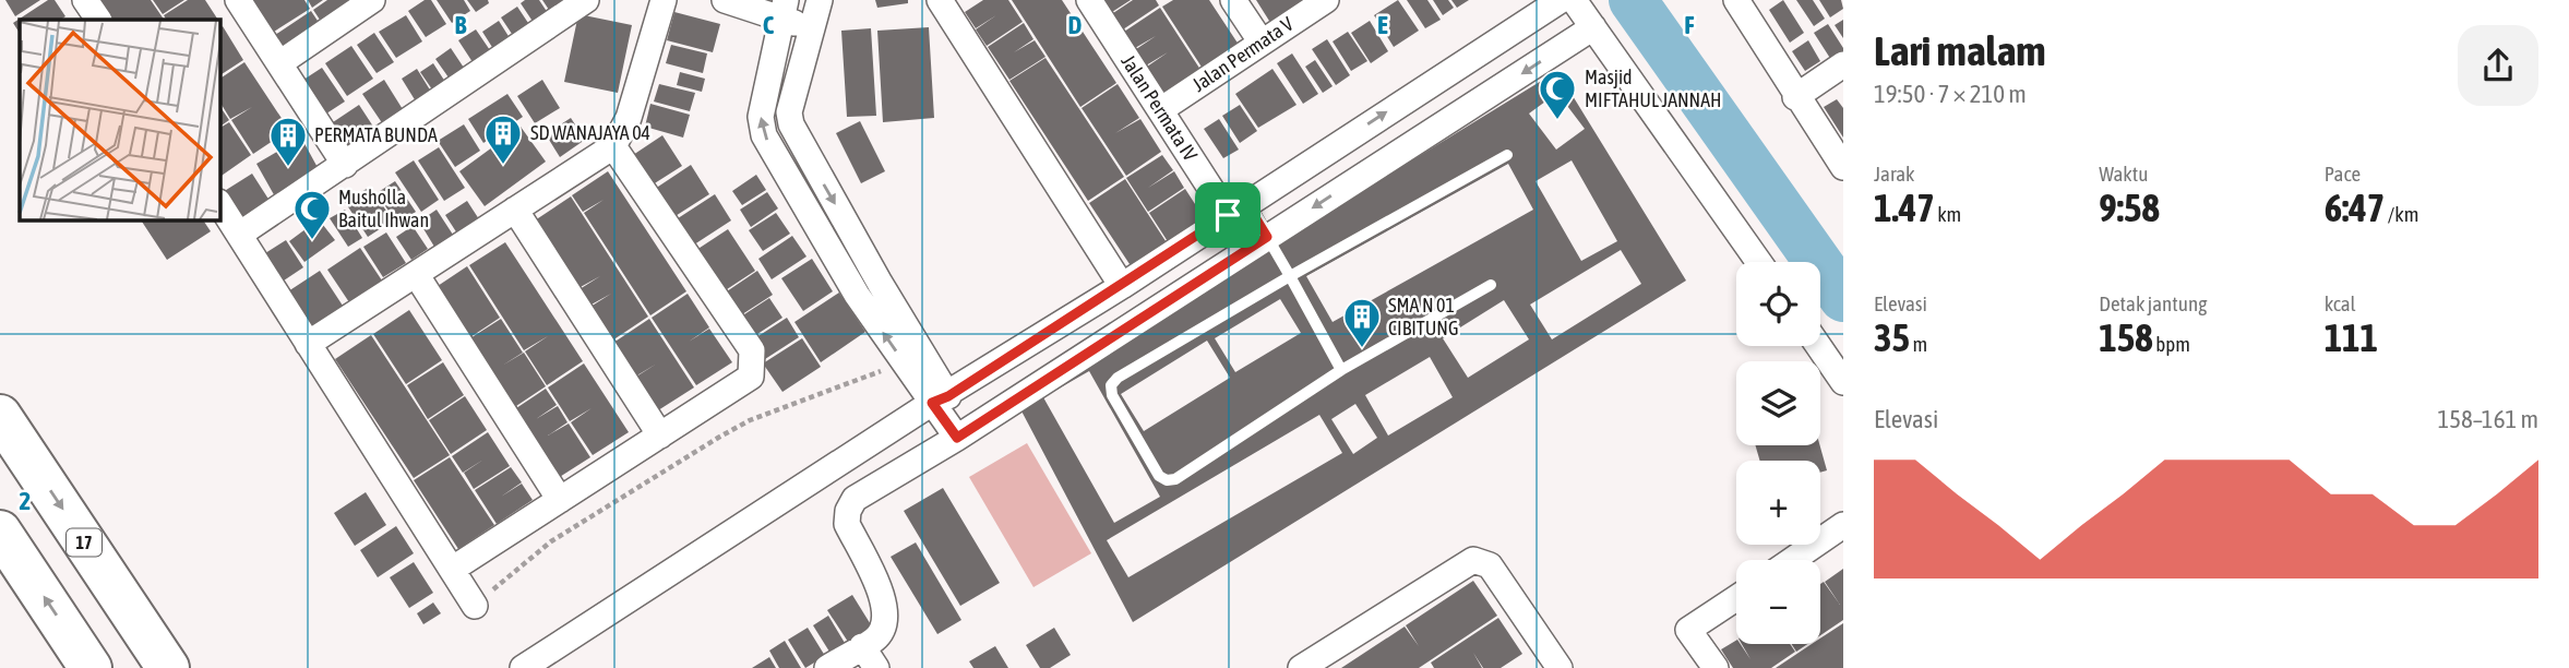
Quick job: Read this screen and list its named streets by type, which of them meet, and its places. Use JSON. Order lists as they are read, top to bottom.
{
  "streets": {
    "highway": ["17"],
    "street": ["Jalan Permata V", "Jalan Permata IV"]
  },
  "crossings": [
    ["Jalan Permata V", "Jalan Permata IV"]
  ],
  "places": {
    "mosque": ["Masjid MIFTAHUL JANNAH", "Musholla Baitul Ihwan"],
    "building": ["SD WANAJAYA 04", "PERMATA BUNDA", "SMA N 01 CIBITUNG"]
  },
  "page": {
    "heading": ["Lari malam", "19:50 · 7 × 210 m"],
    "stats": [
      ["Jarak", "1.47 km"],
      ["Waktu", "9:58"],
      ["Pace", "6:47 /km"],
      ["Elevasi", "35 m"],
      ["Detak jantung", "158 bpm"],
      ["kcal", "111"]
    ],
    "map_buttons": ["+", "−"],
    "chart": ["Elevasi", "158–161 m"]
  },
  "grid": {
    "columns": [
      "B",
      "C",
      "D",
      "E",
      "F"
    ],
    "rows": ["2"]
  }
}
